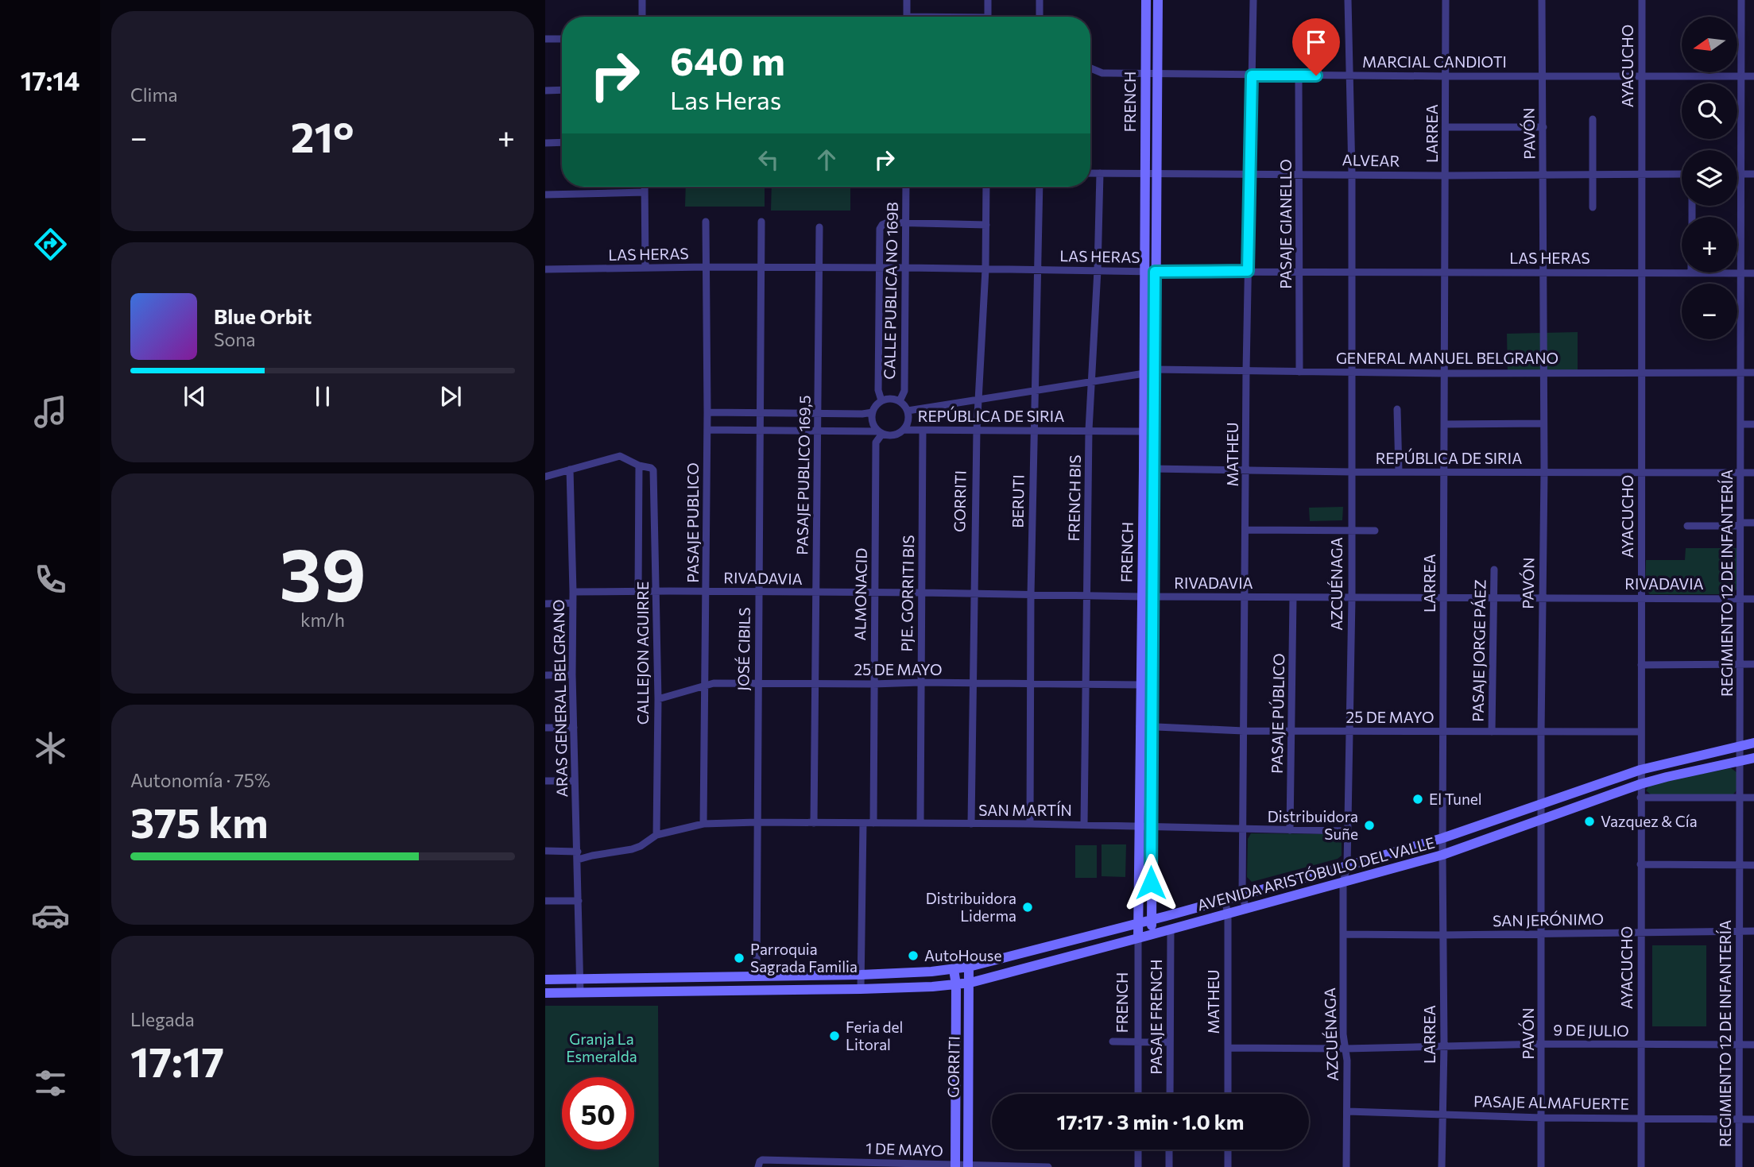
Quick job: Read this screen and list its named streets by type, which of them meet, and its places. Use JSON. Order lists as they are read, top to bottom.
{
  "streets": {
    "main road": ["FRENCH", "GORRITI", "AVENIDA ARISTÓBULO DEL VALLE"],
    "street": [
      "MARCIAL CANDIOTI",
      "AYACUCHO",
      "LARREA",
      "PAVÓN",
      "ALVEAR",
      "PASAJE GIANELLO",
      "LAS HERAS",
      "CALLE PUBLICA NO 169B",
      "GENERAL MANUEL BELGRANO",
      "REPÚBLICA DE SIRIA",
      "MATHEU",
      "PASAJE PUBLICO 169,5",
      "FRENCH BIS",
      "BERUTI",
      "PASAJE PUBLICO",
      "RIVADAVIA",
      "REGIMIENTO 12 DE INFANTERÍA",
      "AZCUÉNAGA",
      "PJE. GORRITI BIS",
      "ALMONACID",
      "JOSÉ CIBILS",
      "PASAJE JORGE PÁEZ",
      "CALLEJON AGUIRRE",
      "25 DE MAYO",
      "ARAS GENERAL BELGRANO",
      "PASAJE PÚBLICO",
      "SAN MARTÍN",
      "SAN JERÓNIMO",
      "PASAJE FRENCH",
      "9 DE JULIO",
      "PASAJE ALMAFUERTE",
      "1 DE MAYO"
    ]
  },
  "crossings": [
    ["MARCIAL CANDIOTI", "AYACUCHO"],
    ["MARCIAL CANDIOTI", "FRENCH"],
    ["MARCIAL CANDIOTI", "LARREA"],
    ["MARCIAL CANDIOTI", "PAVÓN"],
    ["MARCIAL CANDIOTI", "PASAJE GIANELLO"],
    ["MARCIAL CANDIOTI", "MATHEU"],
    ["MARCIAL CANDIOTI", "REGIMIENTO 12 DE INFANTERÍA"],
    ["MARCIAL CANDIOTI", "AZCUÉNAGA"],
    ["AYACUCHO", "ALVEAR"],
    ["AYACUCHO", "LAS HERAS"],
    ["AYACUCHO", "GENERAL MANUEL BELGRANO"],
    ["AYACUCHO", "REPÚBLICA DE SIRIA"],
    ["AYACUCHO", "RIVADAVIA"],
    ["AYACUCHO", "25 DE MAYO"],
    ["AYACUCHO", "AVENIDA ARISTÓBULO DEL VALLE"],
    ["AYACUCHO", "SAN JERÓNIMO"],
    ["AYACUCHO", "9 DE JULIO"],
    ["AYACUCHO", "PASAJE ALMAFUERTE"],
    ["FRENCH", "ALVEAR"],
    ["FRENCH", "LAS HERAS"],
    ["FRENCH", "GENERAL MANUEL BELGRANO"],
    ["FRENCH", "REPÚBLICA DE SIRIA"],
    ["FRENCH", "RIVADAVIA"],
    ["FRENCH", "25 DE MAYO"],
    ["FRENCH", "SAN MARTÍN"],
    ["FRENCH", "AVENIDA ARISTÓBULO DEL VALLE"],
    ["LARREA", "ALVEAR"],
    ["LARREA", "LAS HERAS"],
    ["LARREA", "GENERAL MANUEL BELGRANO"],
    ["LARREA", "REPÚBLICA DE SIRIA"],
    ["LARREA", "RIVADAVIA"],
    ["LARREA", "25 DE MAYO"],
    ["LARREA", "AVENIDA ARISTÓBULO DEL VALLE"],
    ["LARREA", "SAN JERÓNIMO"],
    ["LARREA", "9 DE JULIO"],
    ["LARREA", "PASAJE ALMAFUERTE"],
    ["PAVÓN", "ALVEAR"],
    ["PAVÓN", "LAS HERAS"],
    ["PAVÓN", "GENERAL MANUEL BELGRANO"],
    ["PAVÓN", "REPÚBLICA DE SIRIA"],
    ["PAVÓN", "RIVADAVIA"],
    ["PAVÓN", "25 DE MAYO"],
    ["PAVÓN", "AVENIDA ARISTÓBULO DEL VALLE"],
    ["PAVÓN", "SAN JERÓNIMO"],
    ["PAVÓN", "9 DE JULIO"],
    ["PAVÓN", "PASAJE ALMAFUERTE"],
    ["ALVEAR", "PASAJE GIANELLO"],
    ["ALVEAR", "MATHEU"],
    ["ALVEAR", "FRENCH BIS"],
    ["ALVEAR", "AZCUÉNAGA"],
    ["PASAJE GIANELLO", "LAS HERAS"],
    ["PASAJE GIANELLO", "GENERAL MANUEL BELGRANO"],
    ["LAS HERAS", "CALLE PUBLICA NO 169B"],
    ["LAS HERAS", "MATHEU"],
    ["LAS HERAS", "PASAJE PUBLICO 169,5"],
    ["LAS HERAS", "FRENCH BIS"],
    ["LAS HERAS", "GORRITI"],
    ["LAS HERAS", "BERUTI"],
    ["LAS HERAS", "PASAJE PUBLICO"],
    ["LAS HERAS", "REGIMIENTO 12 DE INFANTERÍA"],
    ["LAS HERAS", "AZCUÉNAGA"],
    ["LAS HERAS", "JOSÉ CIBILS"],
    ["CALLE PUBLICA NO 169B", "REPÚBLICA DE SIRIA"],
    ["CALLE PUBLICA NO 169B", "ALMONACID"],
    ["GENERAL MANUEL BELGRANO", "REPÚBLICA DE SIRIA"],
    ["GENERAL MANUEL BELGRANO", "MATHEU"],
    ["GENERAL MANUEL BELGRANO", "REGIMIENTO 12 DE INFANTERÍA"],
    ["GENERAL MANUEL BELGRANO", "AZCUÉNAGA"],
    ["REPÚBLICA DE SIRIA", "MATHEU"],
    ["REPÚBLICA DE SIRIA", "FRENCH BIS"],
    ["REPÚBLICA DE SIRIA", "GORRITI"],
    ["REPÚBLICA DE SIRIA", "BERUTI"],
    ["REPÚBLICA DE SIRIA", "REGIMIENTO 12 DE INFANTERÍA"],
    ["REPÚBLICA DE SIRIA", "AZCUÉNAGA"],
    ["REPÚBLICA DE SIRIA", "PJE. GORRITI BIS"],
    ["REPÚBLICA DE SIRIA", "ALMONACID"],
    ["MATHEU", "RIVADAVIA"],
    ["MATHEU", "25 DE MAYO"],
    ["MATHEU", "SAN MARTÍN"],
    ["MATHEU", "AVENIDA ARISTÓBULO DEL VALLE"],
    ["MATHEU", "9 DE JULIO"],
    ["PASAJE PUBLICO 169,5", "RIVADAVIA"],
    ["PASAJE PUBLICO 169,5", "25 DE MAYO"],
    ["PASAJE PUBLICO 169,5", "SAN MARTÍN"],
    ["FRENCH BIS", "RIVADAVIA"],
    ["FRENCH BIS", "25 DE MAYO"],
    ["FRENCH BIS", "SAN MARTÍN"],
    ["GORRITI", "RIVADAVIA"],
    ["GORRITI", "25 DE MAYO"],
    ["GORRITI", "SAN MARTÍN"],
    ["GORRITI", "AVENIDA ARISTÓBULO DEL VALLE"],
    ["GORRITI", "1 DE MAYO"],
    ["BERUTI", "RIVADAVIA"],
    ["BERUTI", "25 DE MAYO"],
    ["BERUTI", "SAN MARTÍN"],
    ["PASAJE PUBLICO", "RIVADAVIA"],
    ["PASAJE PUBLICO", "25 DE MAYO"],
    ["PASAJE PUBLICO", "SAN MARTÍN"],
    ["RIVADAVIA", "REGIMIENTO 12 DE INFANTERÍA"],
    ["RIVADAVIA", "AZCUÉNAGA"],
    ["RIVADAVIA", "PJE. GORRITI BIS"],
    ["RIVADAVIA", "ALMONACID"],
    ["RIVADAVIA", "JOSÉ CIBILS"],
    ["RIVADAVIA", "PASAJE JORGE PÁEZ"],
    ["RIVADAVIA", "CALLEJON AGUIRRE"],
    ["RIVADAVIA", "ARAS GENERAL BELGRANO"],
    ["RIVADAVIA", "PASAJE PÚBLICO"],
    ["REGIMIENTO 12 DE INFANTERÍA", "AVENIDA ARISTÓBULO DEL VALLE"],
    ["REGIMIENTO 12 DE INFANTERÍA", "SAN JERÓNIMO"],
    ["REGIMIENTO 12 DE INFANTERÍA", "9 DE JULIO"],
    ["REGIMIENTO 12 DE INFANTERÍA", "PASAJE ALMAFUERTE"],
    ["AZCUÉNAGA", "25 DE MAYO"],
    ["AZCUÉNAGA", "SAN MARTÍN"],
    ["AZCUÉNAGA", "AVENIDA ARISTÓBULO DEL VALLE"],
    ["AZCUÉNAGA", "SAN JERÓNIMO"],
    ["AZCUÉNAGA", "9 DE JULIO"],
    ["AZCUÉNAGA", "PASAJE ALMAFUERTE"],
    ["PJE. GORRITI BIS", "25 DE MAYO"],
    ["PJE. GORRITI BIS", "SAN MARTÍN"],
    ["ALMONACID", "25 DE MAYO"],
    ["ALMONACID", "SAN MARTÍN"],
    ["JOSÉ CIBILS", "25 DE MAYO"],
    ["JOSÉ CIBILS", "SAN MARTÍN"],
    ["JOSÉ CIBILS", "AVENIDA ARISTÓBULO DEL VALLE"],
    ["PASAJE JORGE PÁEZ", "25 DE MAYO"],
    ["CALLEJON AGUIRRE", "25 DE MAYO"],
    ["CALLEJON AGUIRRE", "SAN MARTÍN"],
    ["25 DE MAYO", "PASAJE PÚBLICO"],
    ["ARAS GENERAL BELGRANO", "SAN MARTÍN"],
    ["ARAS GENERAL BELGRANO", "AVENIDA ARISTÓBULO DEL VALLE"],
    ["PASAJE PÚBLICO", "SAN MARTÍN"],
    ["AVENIDA ARISTÓBULO DEL VALLE", "PASAJE FRENCH"]
  ],
  "parks": ["Granja La Esmeralda"],
  "places": [
    "El Tunel",
    "Vazquez & Cía",
    "Distribuidora Suñe",
    "Distribuidora Liderma",
    "AutoHouse",
    "Parroquia Sagrada Familia",
    "Feria del Litoral"
  ],
  "north": "left",
  "page": {
    "tabs": "17:14",
    "tile": [
      "Clima",
      ["39", "km/h"],
      ["Autonomía · 75%", "375 km"],
      ["Llegada", "17:17"]
    ],
    "map_buttons": ["+", "−"],
    "turn": ["640 m", "Las Heras"],
    "heat": ["−", "21°", "+"],
    "song": ["Blue Orbit", "Sona"],
    "limit": "50",
    "trip": "17:17 · 3 min · 1.0 km"
  }
}
